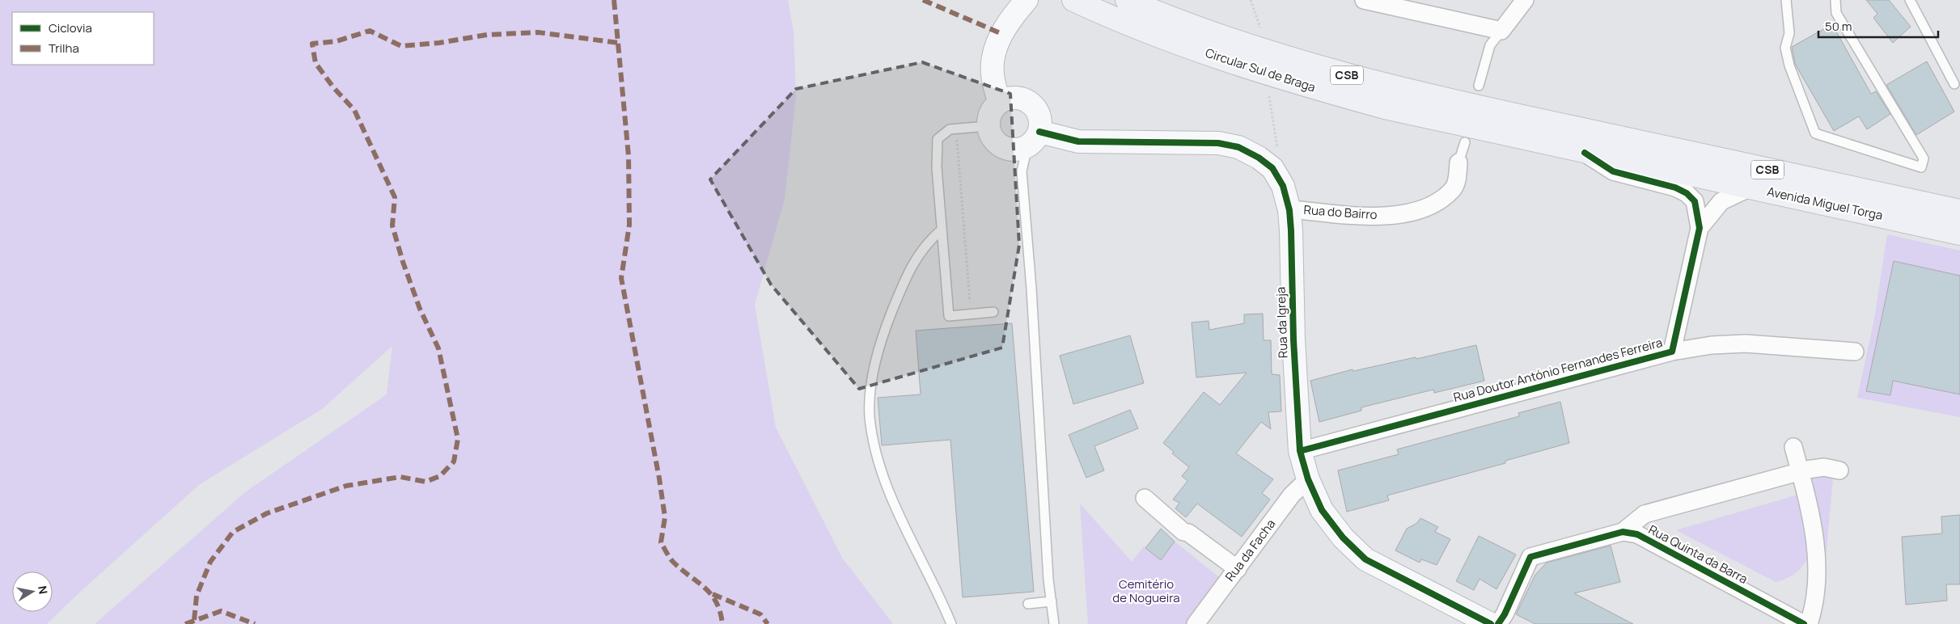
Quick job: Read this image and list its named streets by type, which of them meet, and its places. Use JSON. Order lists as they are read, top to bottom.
{
  "streets": {
    "highway": ["Circular Sul de Braga", "CSB", "Avenida Miguel Torga"],
    "street": [
      "Rua do Bairro",
      "Rua da Igreja",
      "Rua Doutor António Fernandes Ferreira",
      "Rua da Facha",
      "Rua Quinta da Barra"
    ]
  },
  "crossings": [
    ["Circular Sul de Braga", "Avenida Miguel Torga"],
    ["Circular Sul de Braga", "Rua Doutor António Fernandes Ferreira"],
    ["Avenida Miguel Torga", "Rua Doutor António Fernandes Ferreira"],
    ["Rua do Bairro", "Rua da Igreja"],
    ["Rua da Igreja", "Rua Doutor António Fernandes Ferreira"],
    ["Rua da Igreja", "Rua da Facha"]
  ],
  "parks": ["Cemitério de Nogueira"],
  "legend": ["Ciclovia", "Trilha"],
  "scale_bar": "50 m",
  "north": "right"
}
